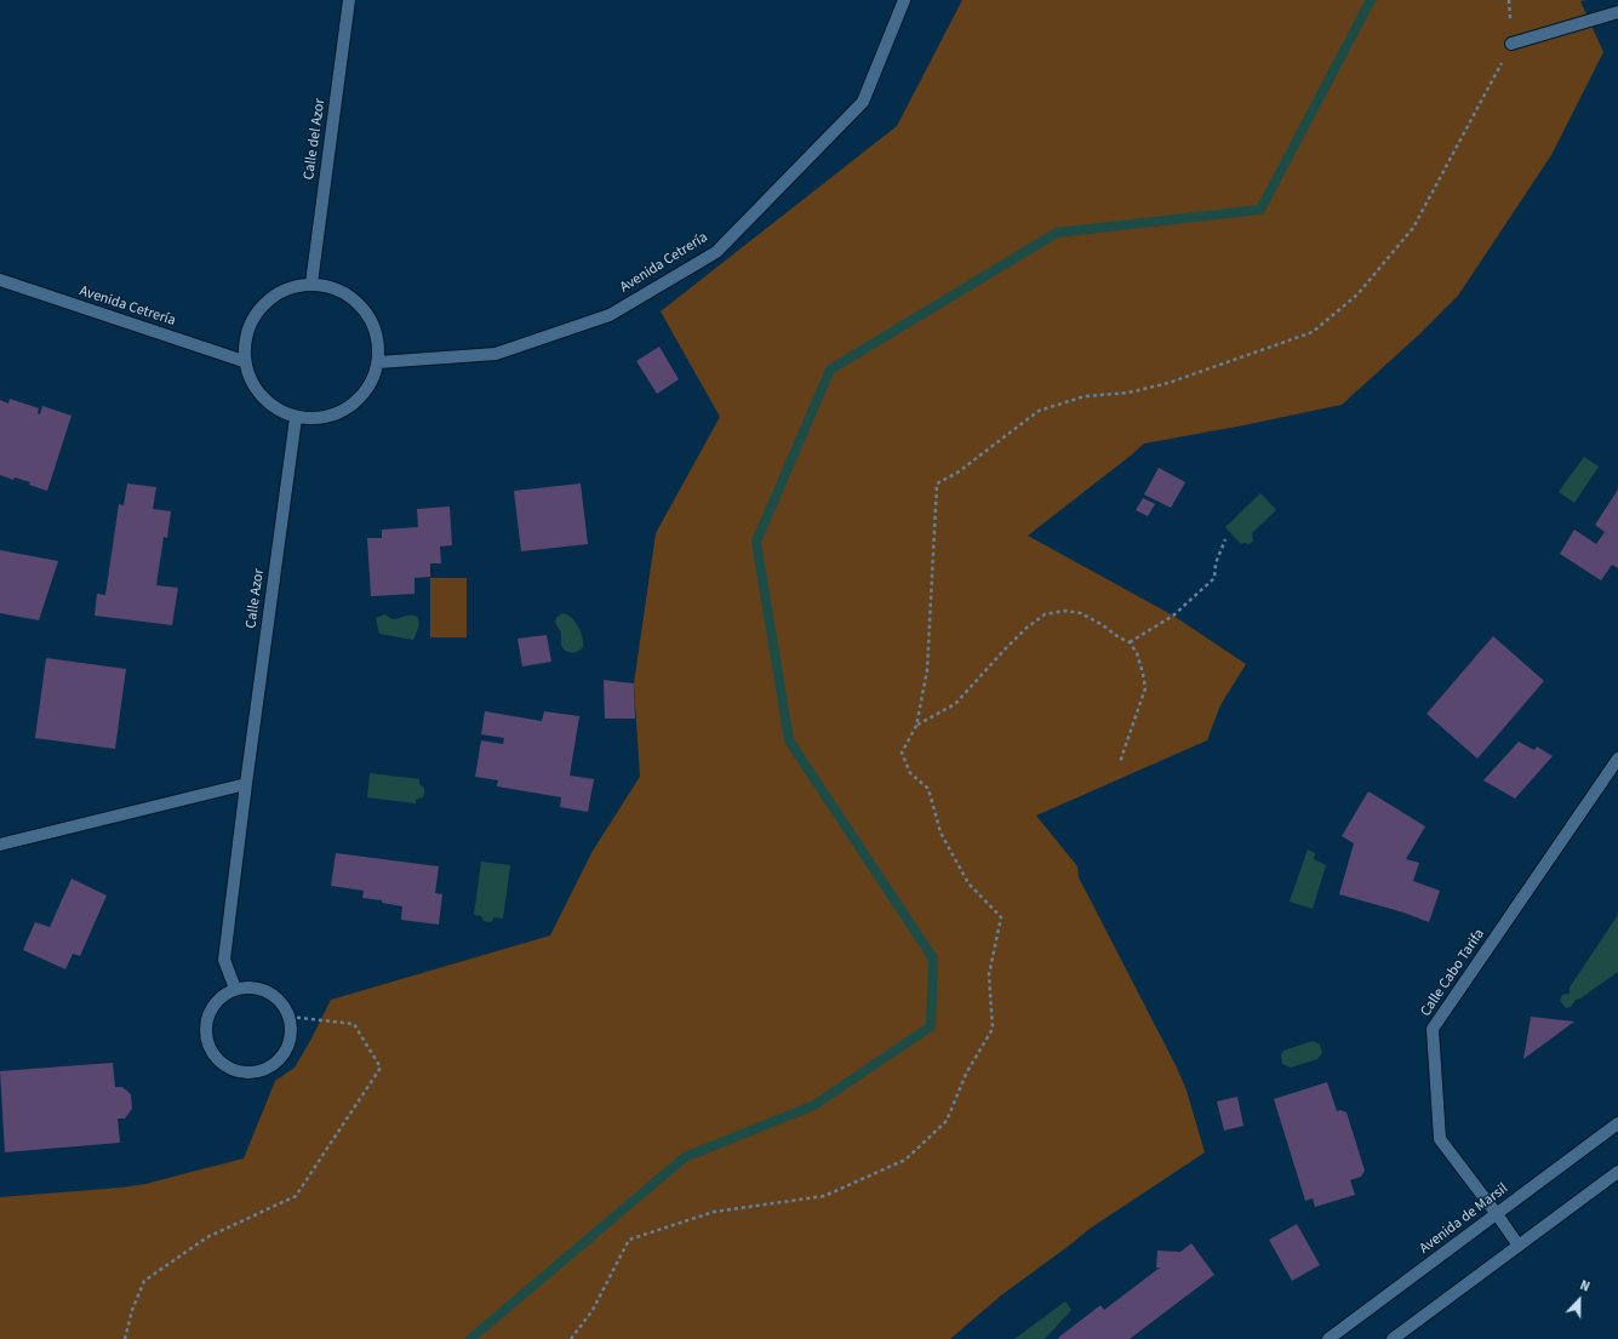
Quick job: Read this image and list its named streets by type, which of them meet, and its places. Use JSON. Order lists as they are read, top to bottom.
{
  "streets": {
    "street": [
      "Calle del Azor",
      "Avenida Cetrería",
      "Calle Azor",
      "Calle Cabo Tarifa",
      "Avenida de Marsil"
    ]
  },
  "crossings": [
    ["Calle del Azor", "Avenida Cetrería"],
    ["Calle del Azor", "Calle Azor"],
    ["Avenida Cetrería", "Calle Azor"],
    ["Calle Cabo Tarifa", "Avenida de Marsil"]
  ],
  "north": "top"
}
